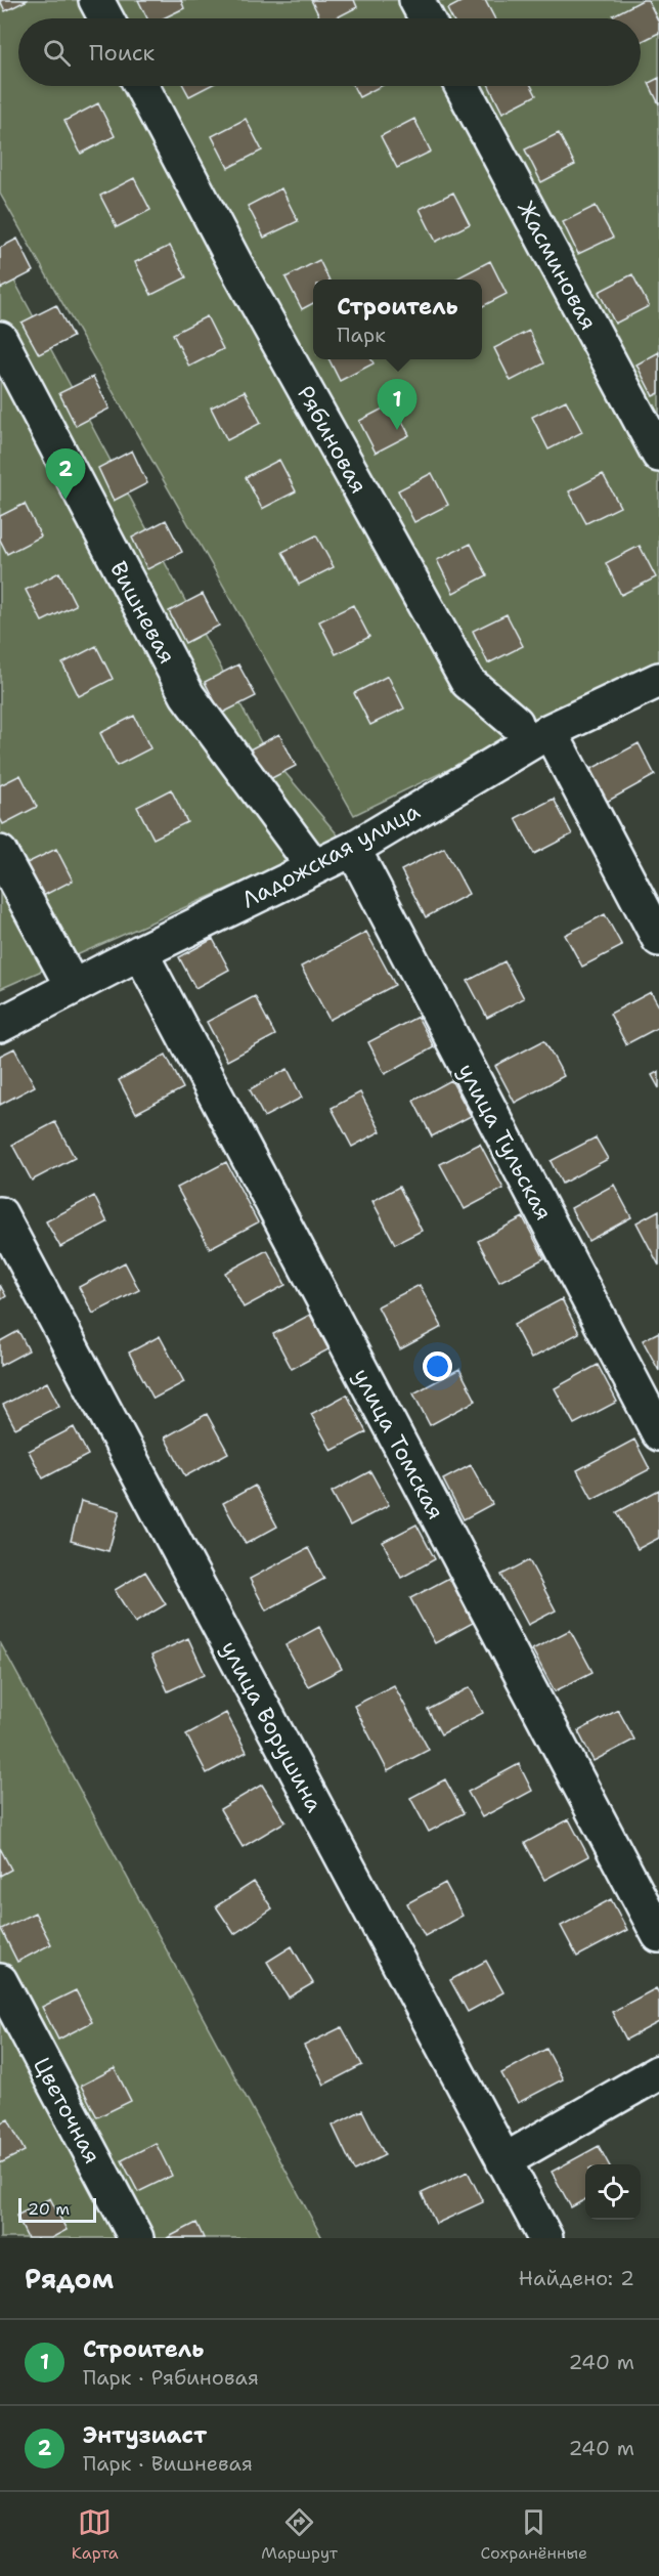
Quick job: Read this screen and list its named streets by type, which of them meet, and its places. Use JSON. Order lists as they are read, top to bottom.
{
  "streets": {
    "street": [
      "Жасминовая",
      "Рябиновая",
      "Вишневая",
      "Ладожская улица",
      "улица Тульская",
      "улица Томская",
      "улица Ворушина",
      "Цветочная"
    ]
  },
  "crossings": [
    ["Вишневая", "Ладожская улица"],
    ["Ладожская улица", "улица Тульская"],
    ["Ладожская улица", "улица Томская"]
  ],
  "scale_bar": "20 m",
  "page": {
    "search": "Поиск",
    "popup": ["Строитель", "Парк"],
    "pins": ["1", "2"],
    "scale": "20 m",
    "heading": ["Рядом", "Найдено: 2"],
    "list": [
      {
        "mark": "1",
        "name": "Строитель",
        "note": "Парк · Рябиновая",
        "value": "240 m"
      },
      {
        "mark": "2",
        "name": "Энтузиаст",
        "note": "Парк · Вишневая",
        "value": "240 m"
      }
    ],
    "nav": ["Карта", "Маршрут", "Сохранённые"]
  }
}
